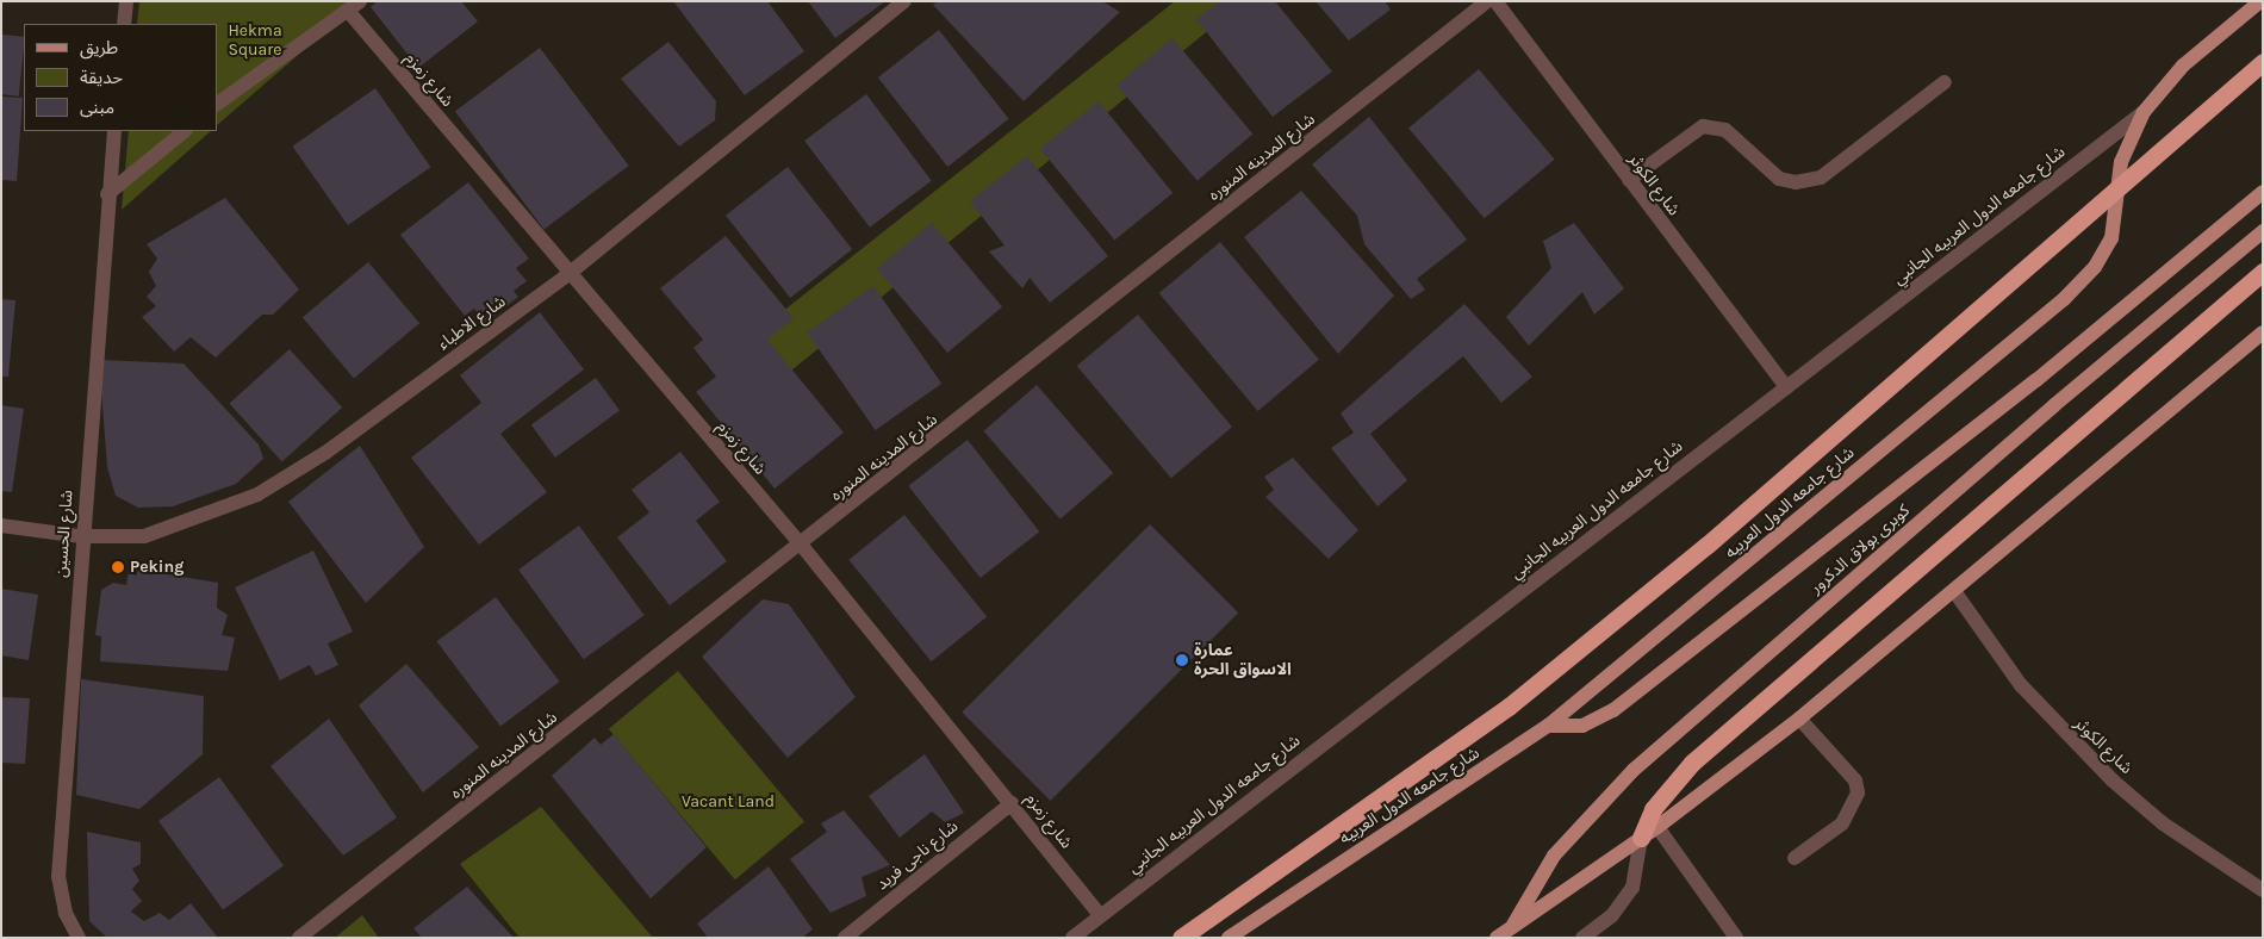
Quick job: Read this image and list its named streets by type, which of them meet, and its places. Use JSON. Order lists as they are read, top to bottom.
{
  "streets": {
    "main road": ["شارع جامعه الدول العربيه", "كوبرى بولاق الدكرور"],
    "street": [
      "شارع زمزم",
      "شارع المدينه المنوره",
      "شارع الكوثر",
      "شارع جامعه الدول العربيه الجانبي",
      "شارع الاطباء",
      "شارع الحسين",
      "شارع ناجى فريد"
    ]
  },
  "crossings": [
    ["شارع زمزم", "شارع المدينه المنوره"],
    ["شارع زمزم", "شارع جامعه الدول العربيه الجانبي"],
    ["شارع زمزم", "شارع الاطباء"],
    ["شارع زمزم", "شارع ناجى فريد"],
    ["شارع الكوثر", "شارع جامعه الدول العربيه الجانبي"],
    ["شارع جامعه الدول العربيه الجانبي", "شارع جامعه الدول العربيه"],
    ["شارع الاطباء", "شارع الحسين"],
    ["شارع جامعه الدول العربيه", "كوبرى بولاق الدكرور"]
  ],
  "parks": ["Hekma Square", "Vacant Land"],
  "places": ["Peking", "عمارة الاسواق الحرة"],
  "legend": ["طريق", "حديقة", "مبنى"]
}
